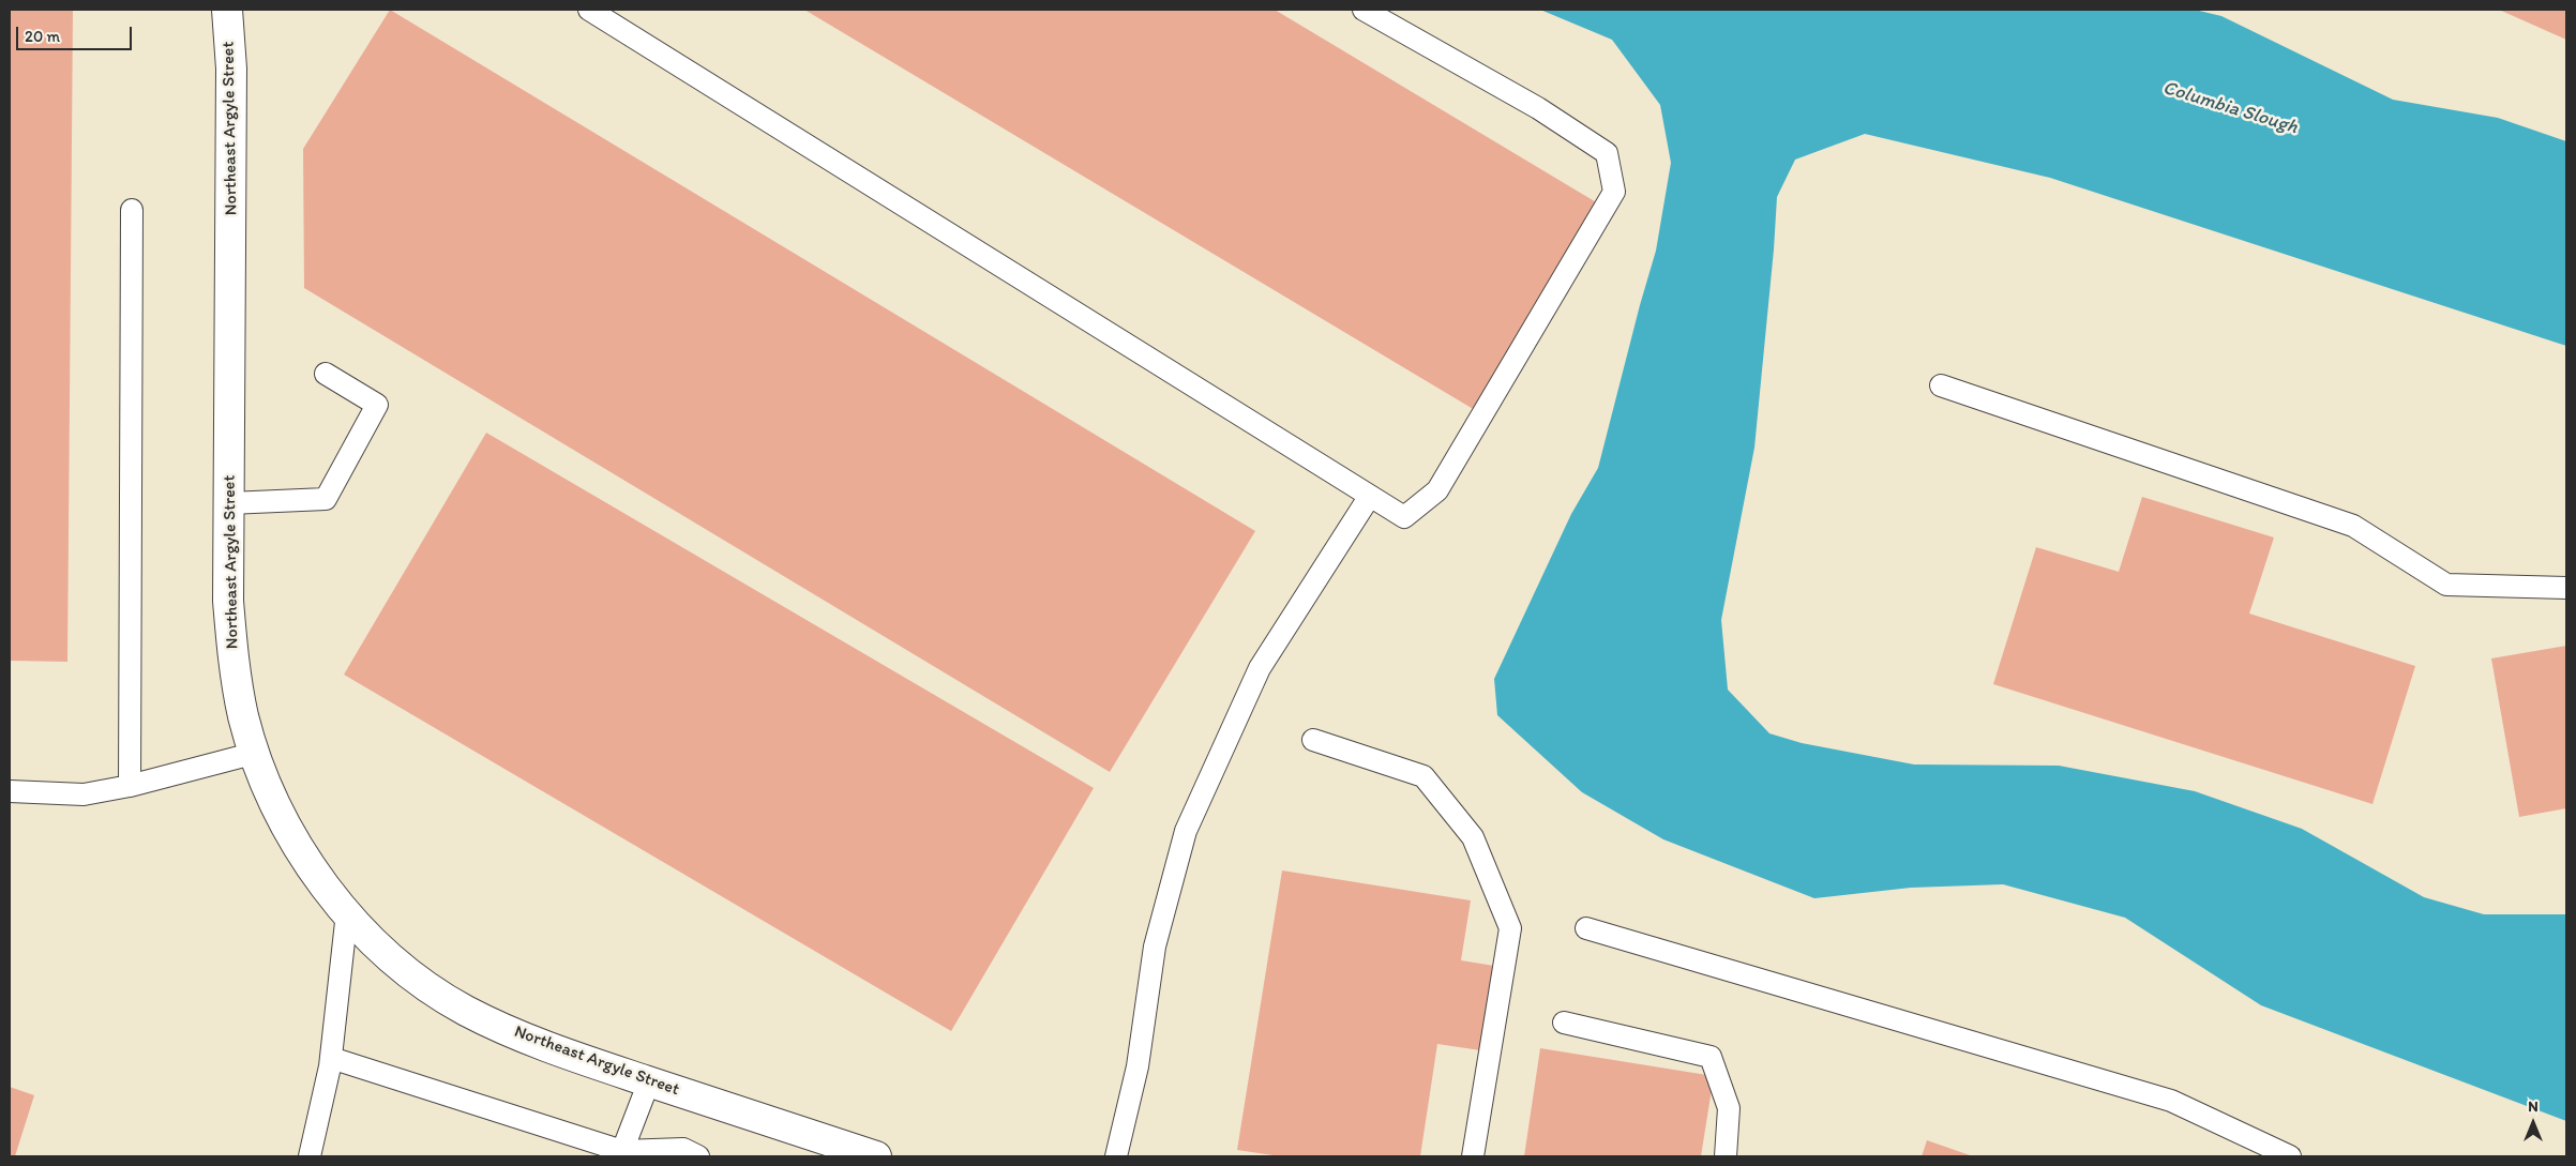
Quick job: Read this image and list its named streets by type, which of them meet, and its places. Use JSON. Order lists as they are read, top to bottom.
{
  "streets": {
    "street": ["Northeast Argyle Street"]
  },
  "water": ["Columbia Slough"],
  "scale_bar": "20 m",
  "north": "top"
}
